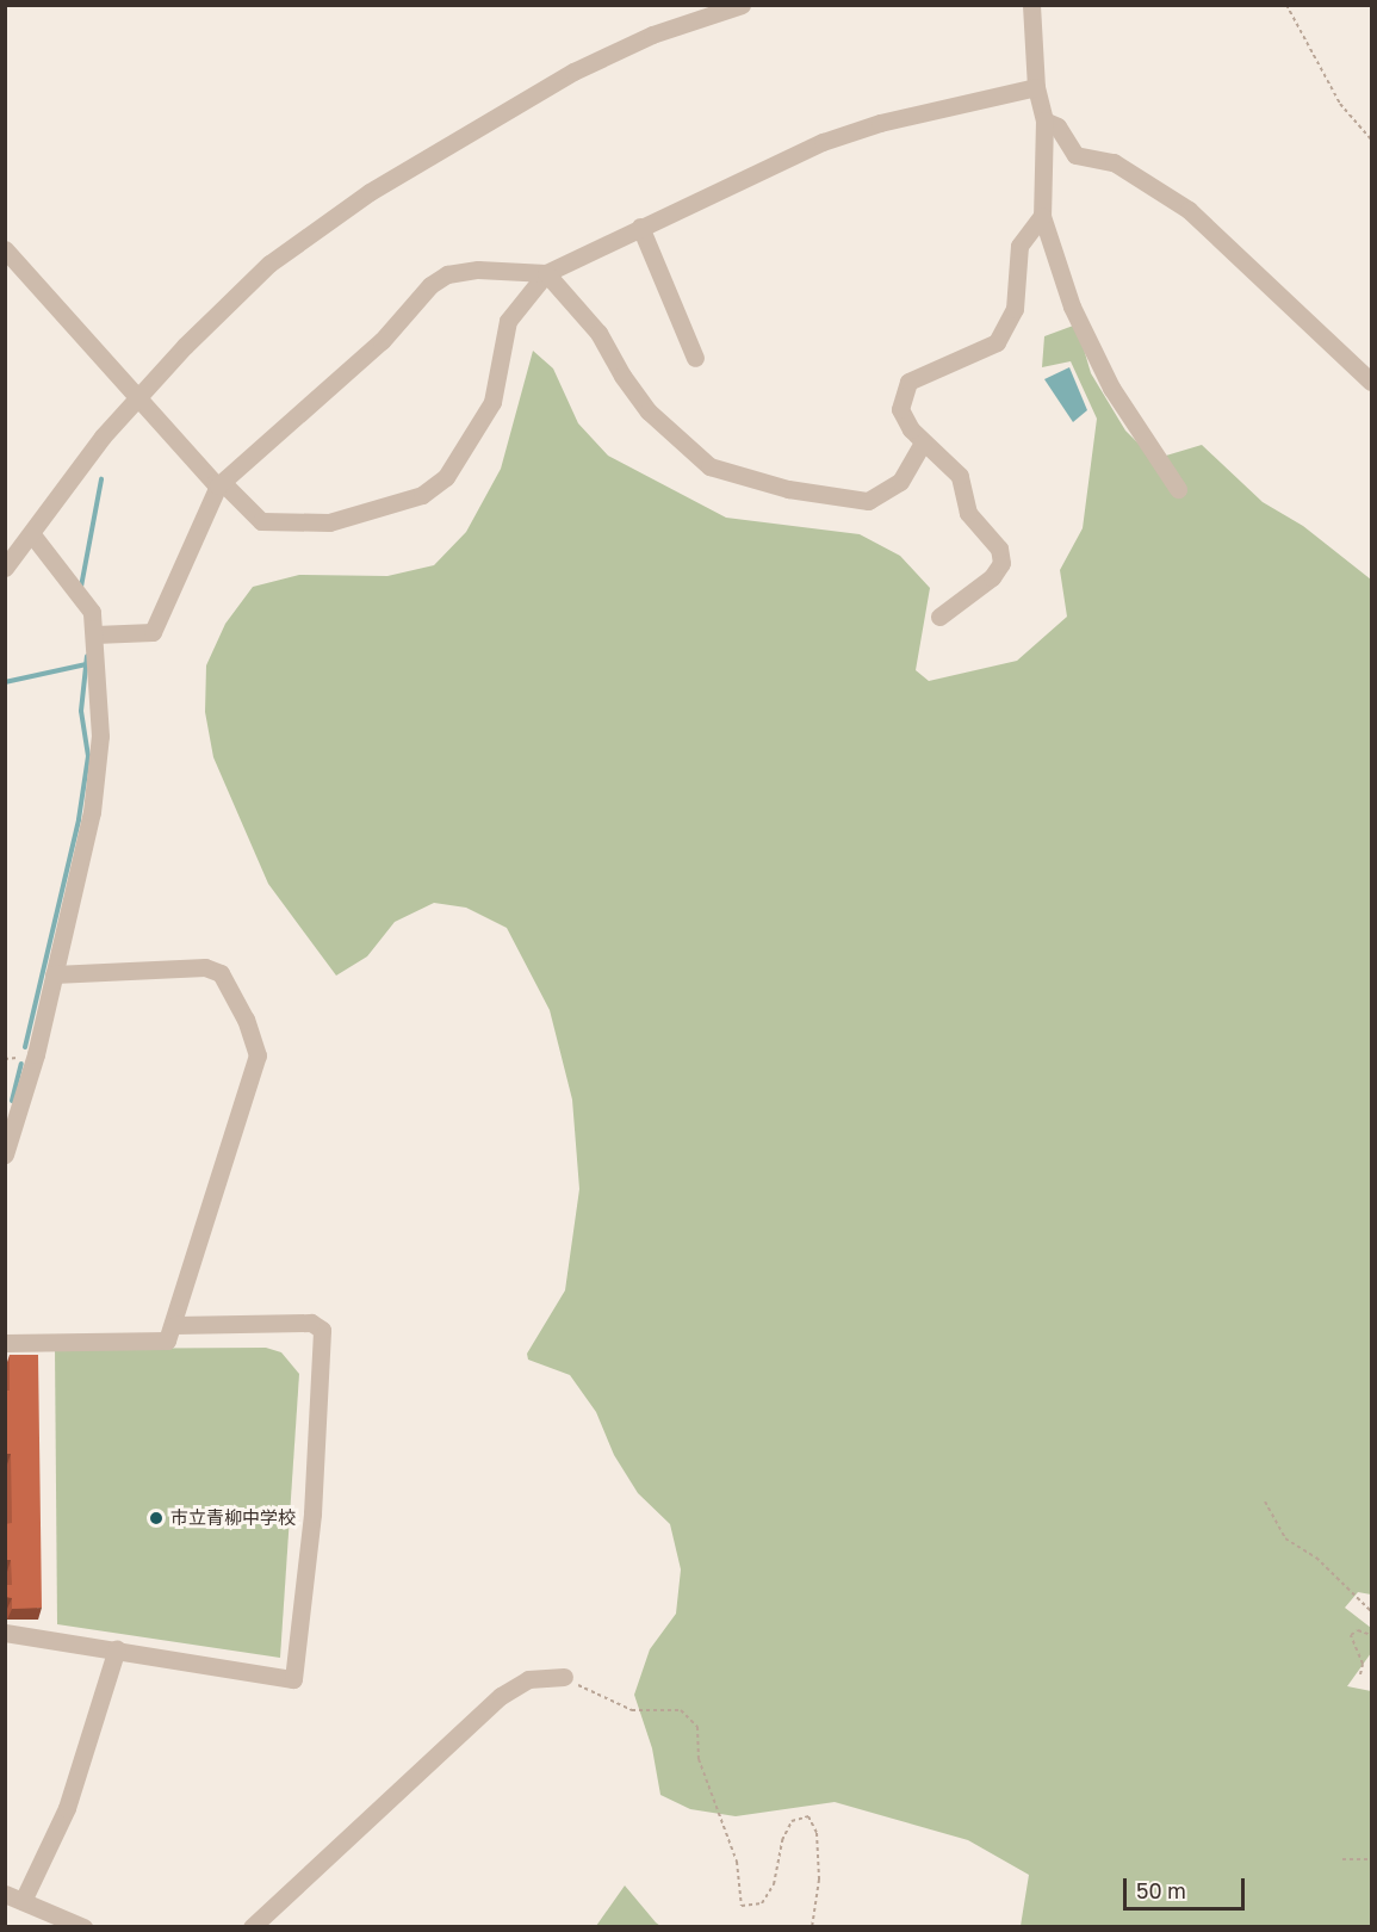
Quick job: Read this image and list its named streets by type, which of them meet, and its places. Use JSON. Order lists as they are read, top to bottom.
{
  "places": ["市立青柳中学校"],
  "scale_bar": "50 m"
}
